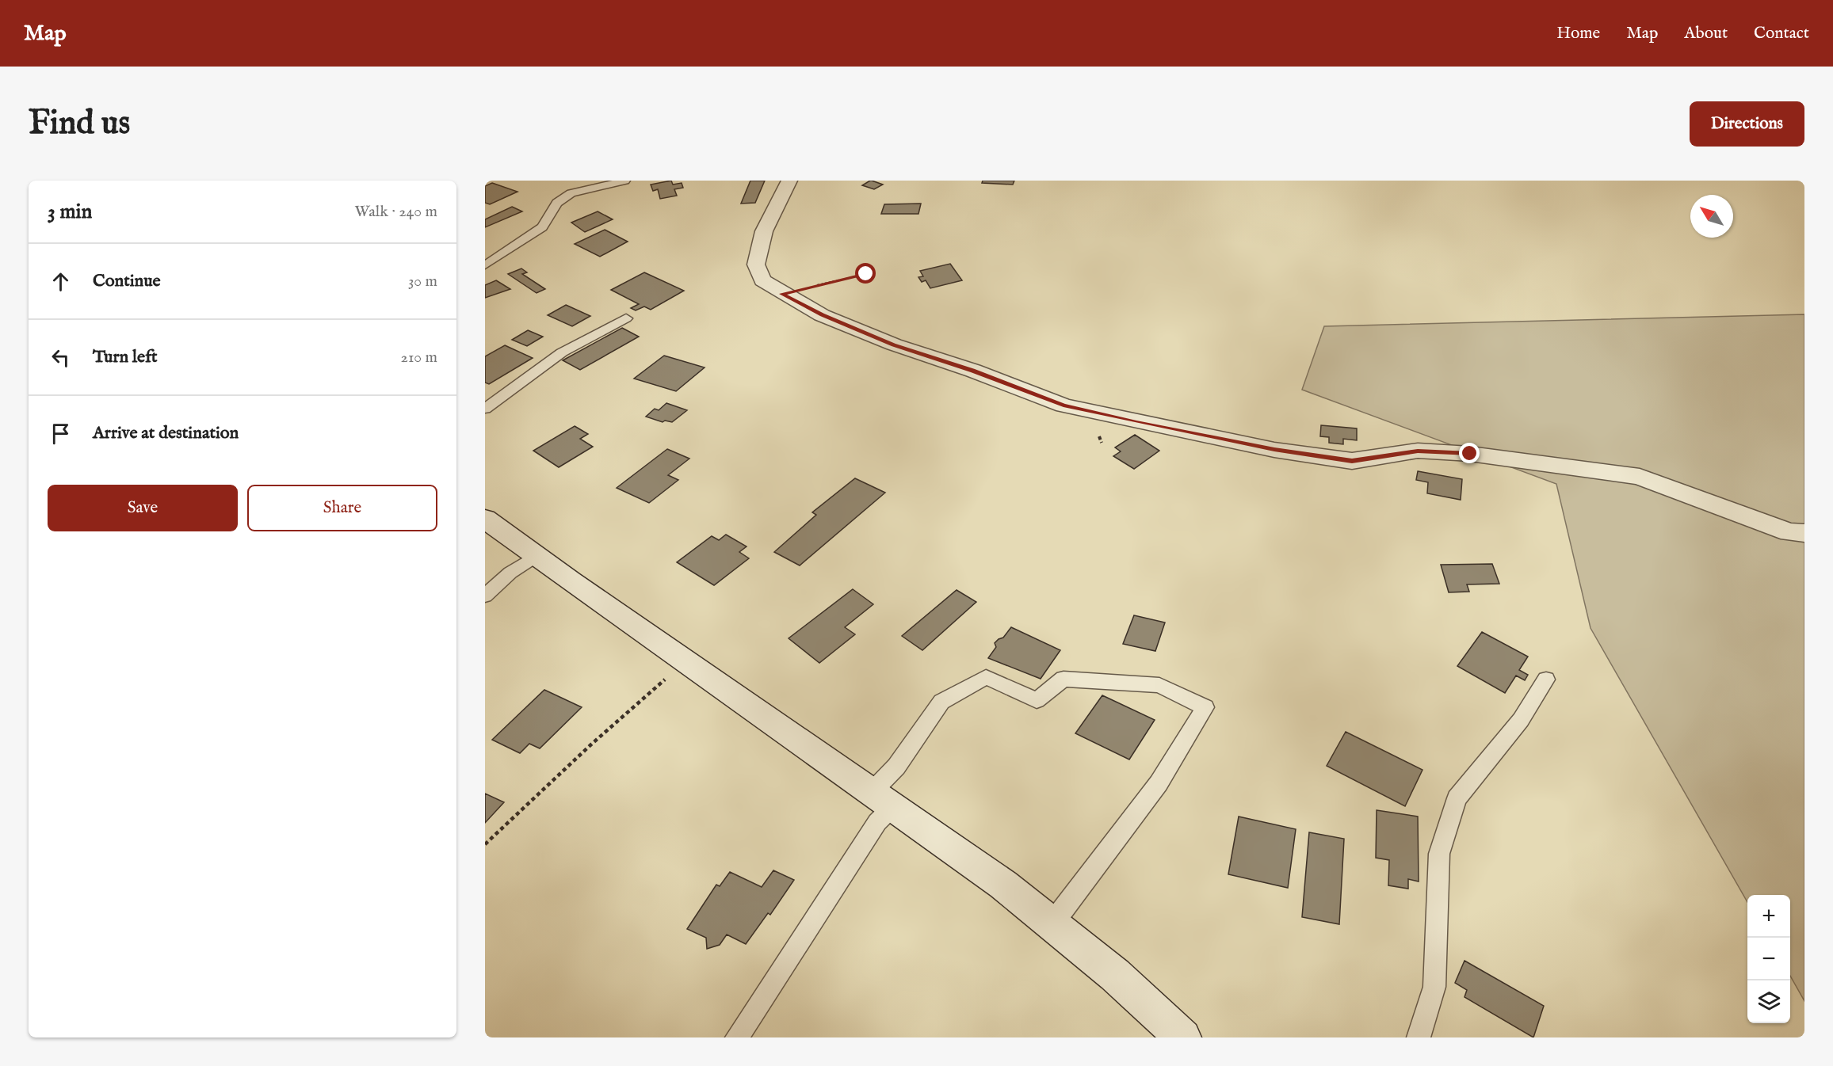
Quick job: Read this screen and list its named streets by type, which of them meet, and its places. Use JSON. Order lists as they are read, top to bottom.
{
  "north": "top left",
  "page": {
    "header": "Map",
    "nav": [
      "Home",
      "Map",
      "About",
      "Contact"
    ],
    "buttons": [
      "Directions",
      ["Save", "Share"]
    ],
    "title": "Find us",
    "heading": ["3 min", "Walk · 240 m"],
    "list": [
      ["Continue", "30 m"],
      ["Turn left", "210 m"],
      "Arrive at destination"
    ],
    "map_buttons": ["+", "−"]
  }
}
